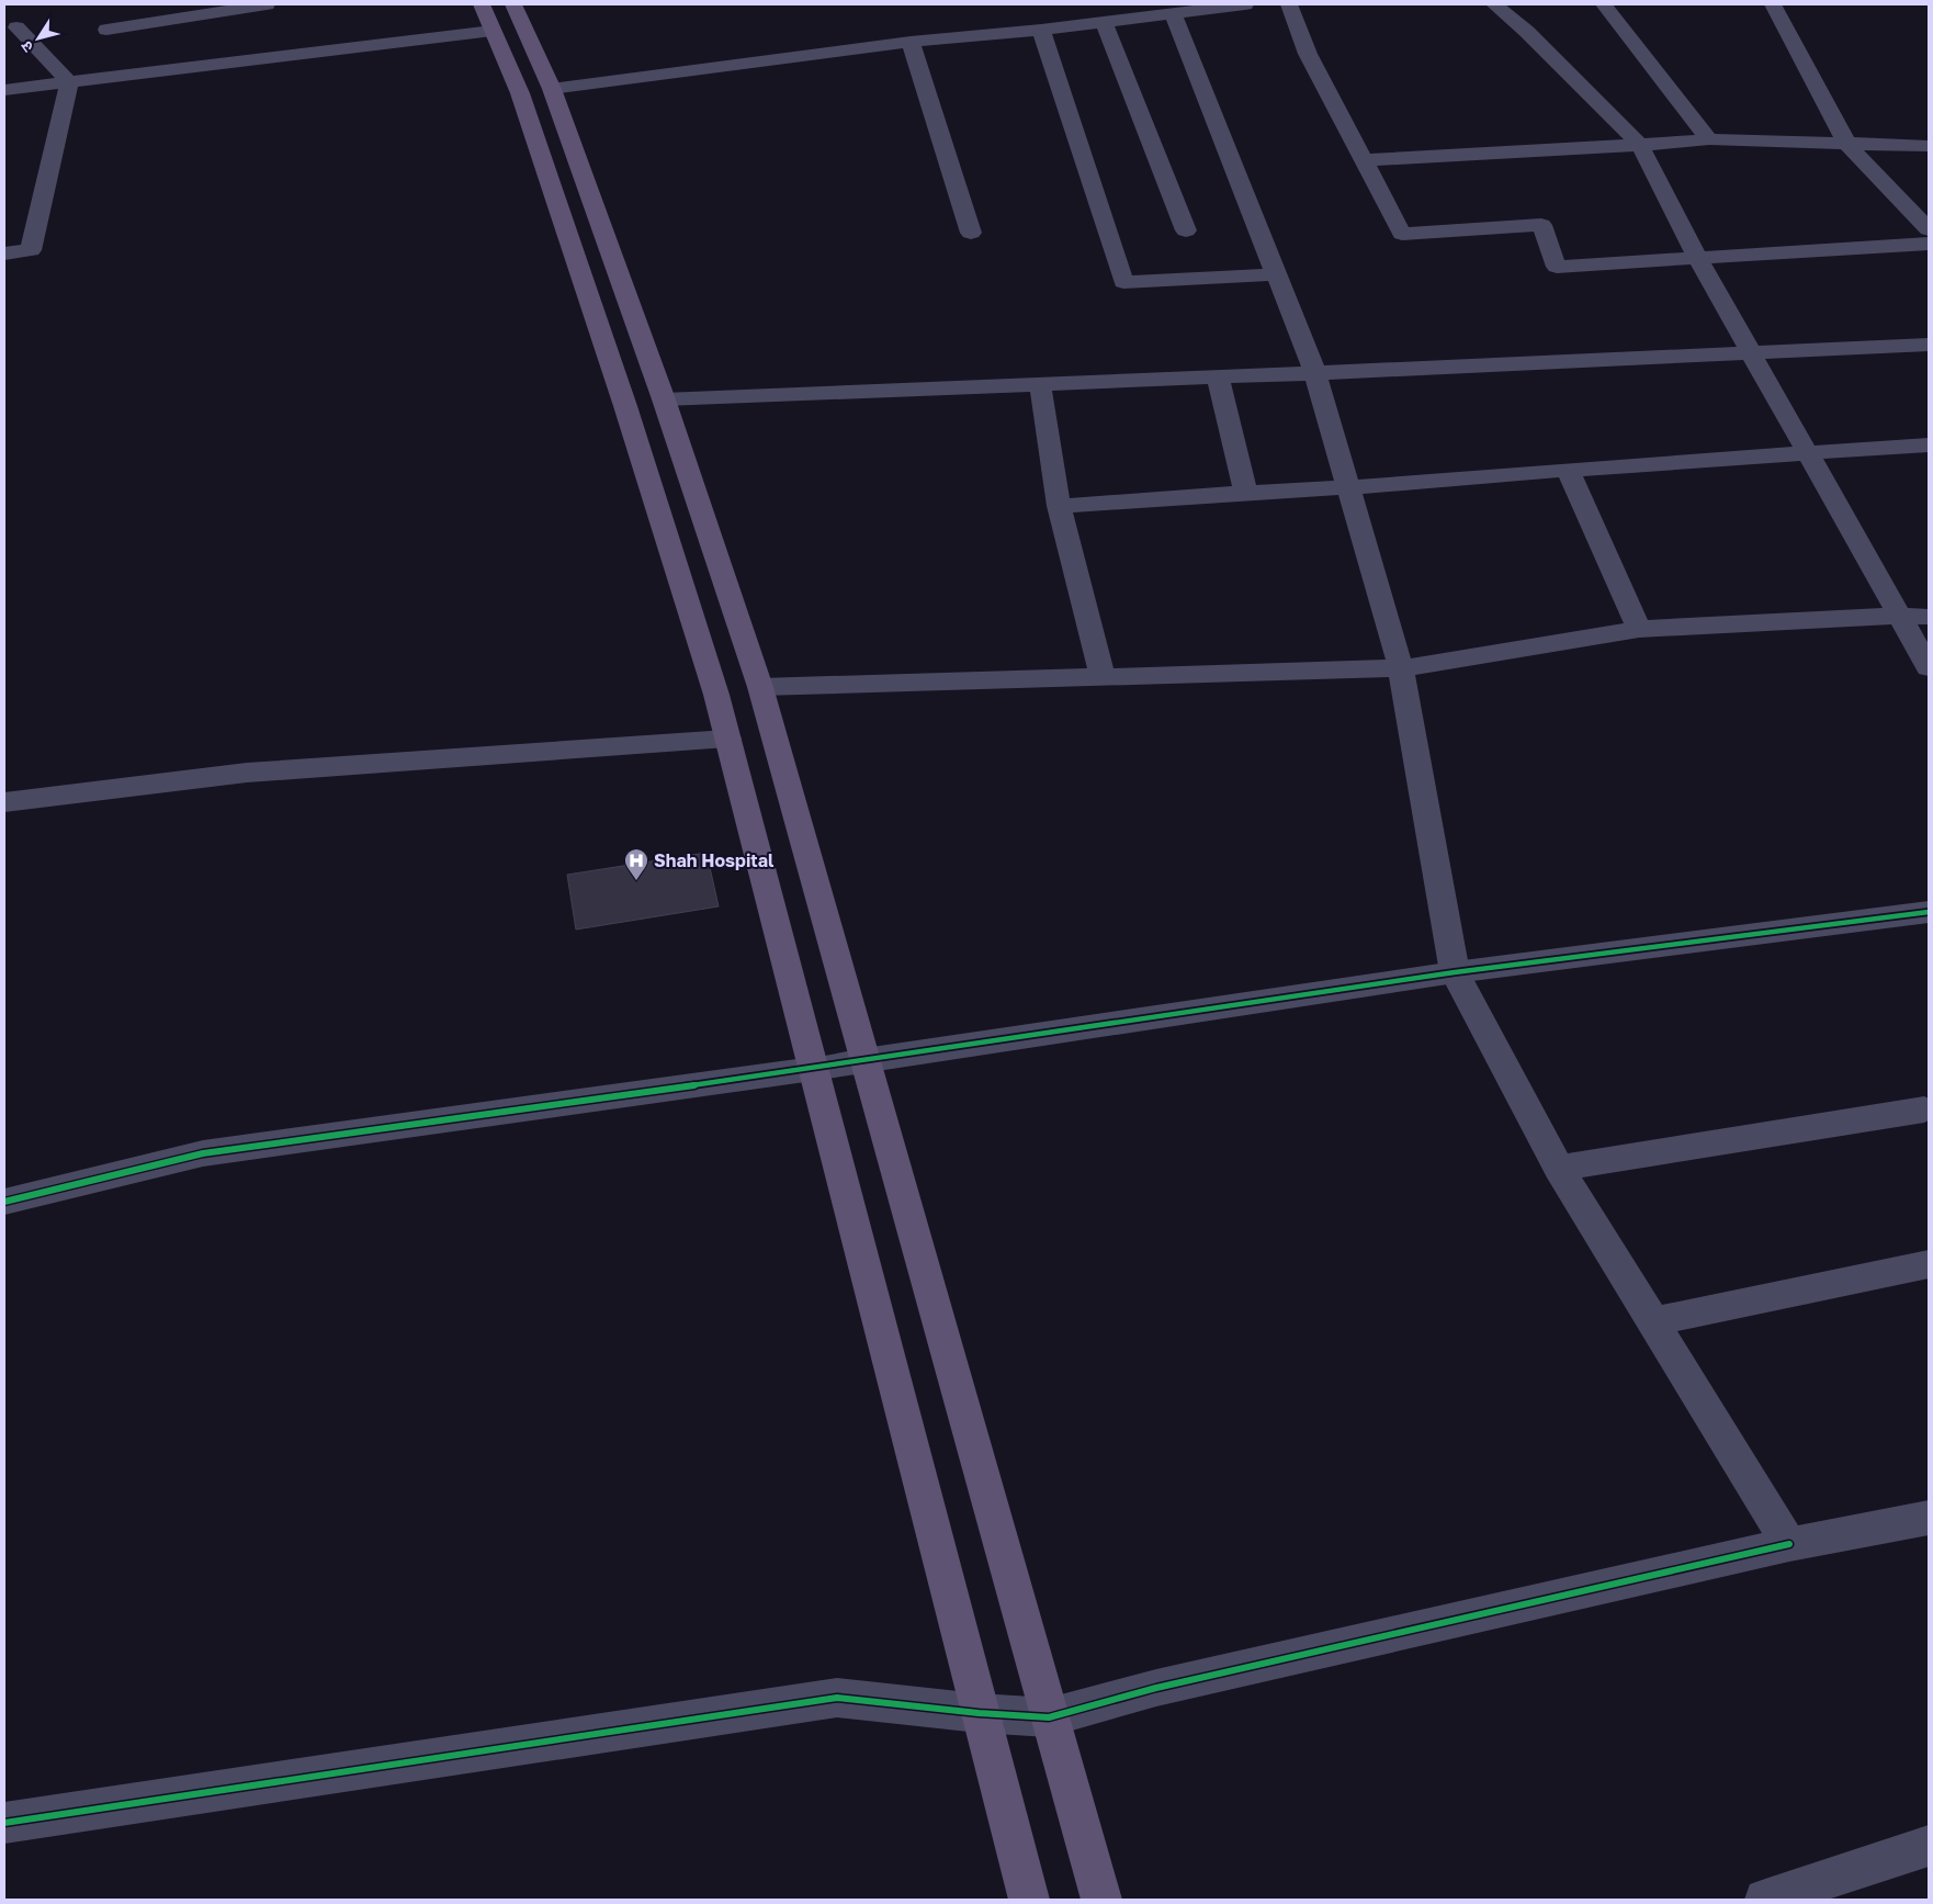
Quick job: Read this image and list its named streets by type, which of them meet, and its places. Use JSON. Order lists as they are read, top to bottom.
{
  "places": {
    "hospital": ["Shah Hospital"]
  },
  "north": "bottom left"
}
